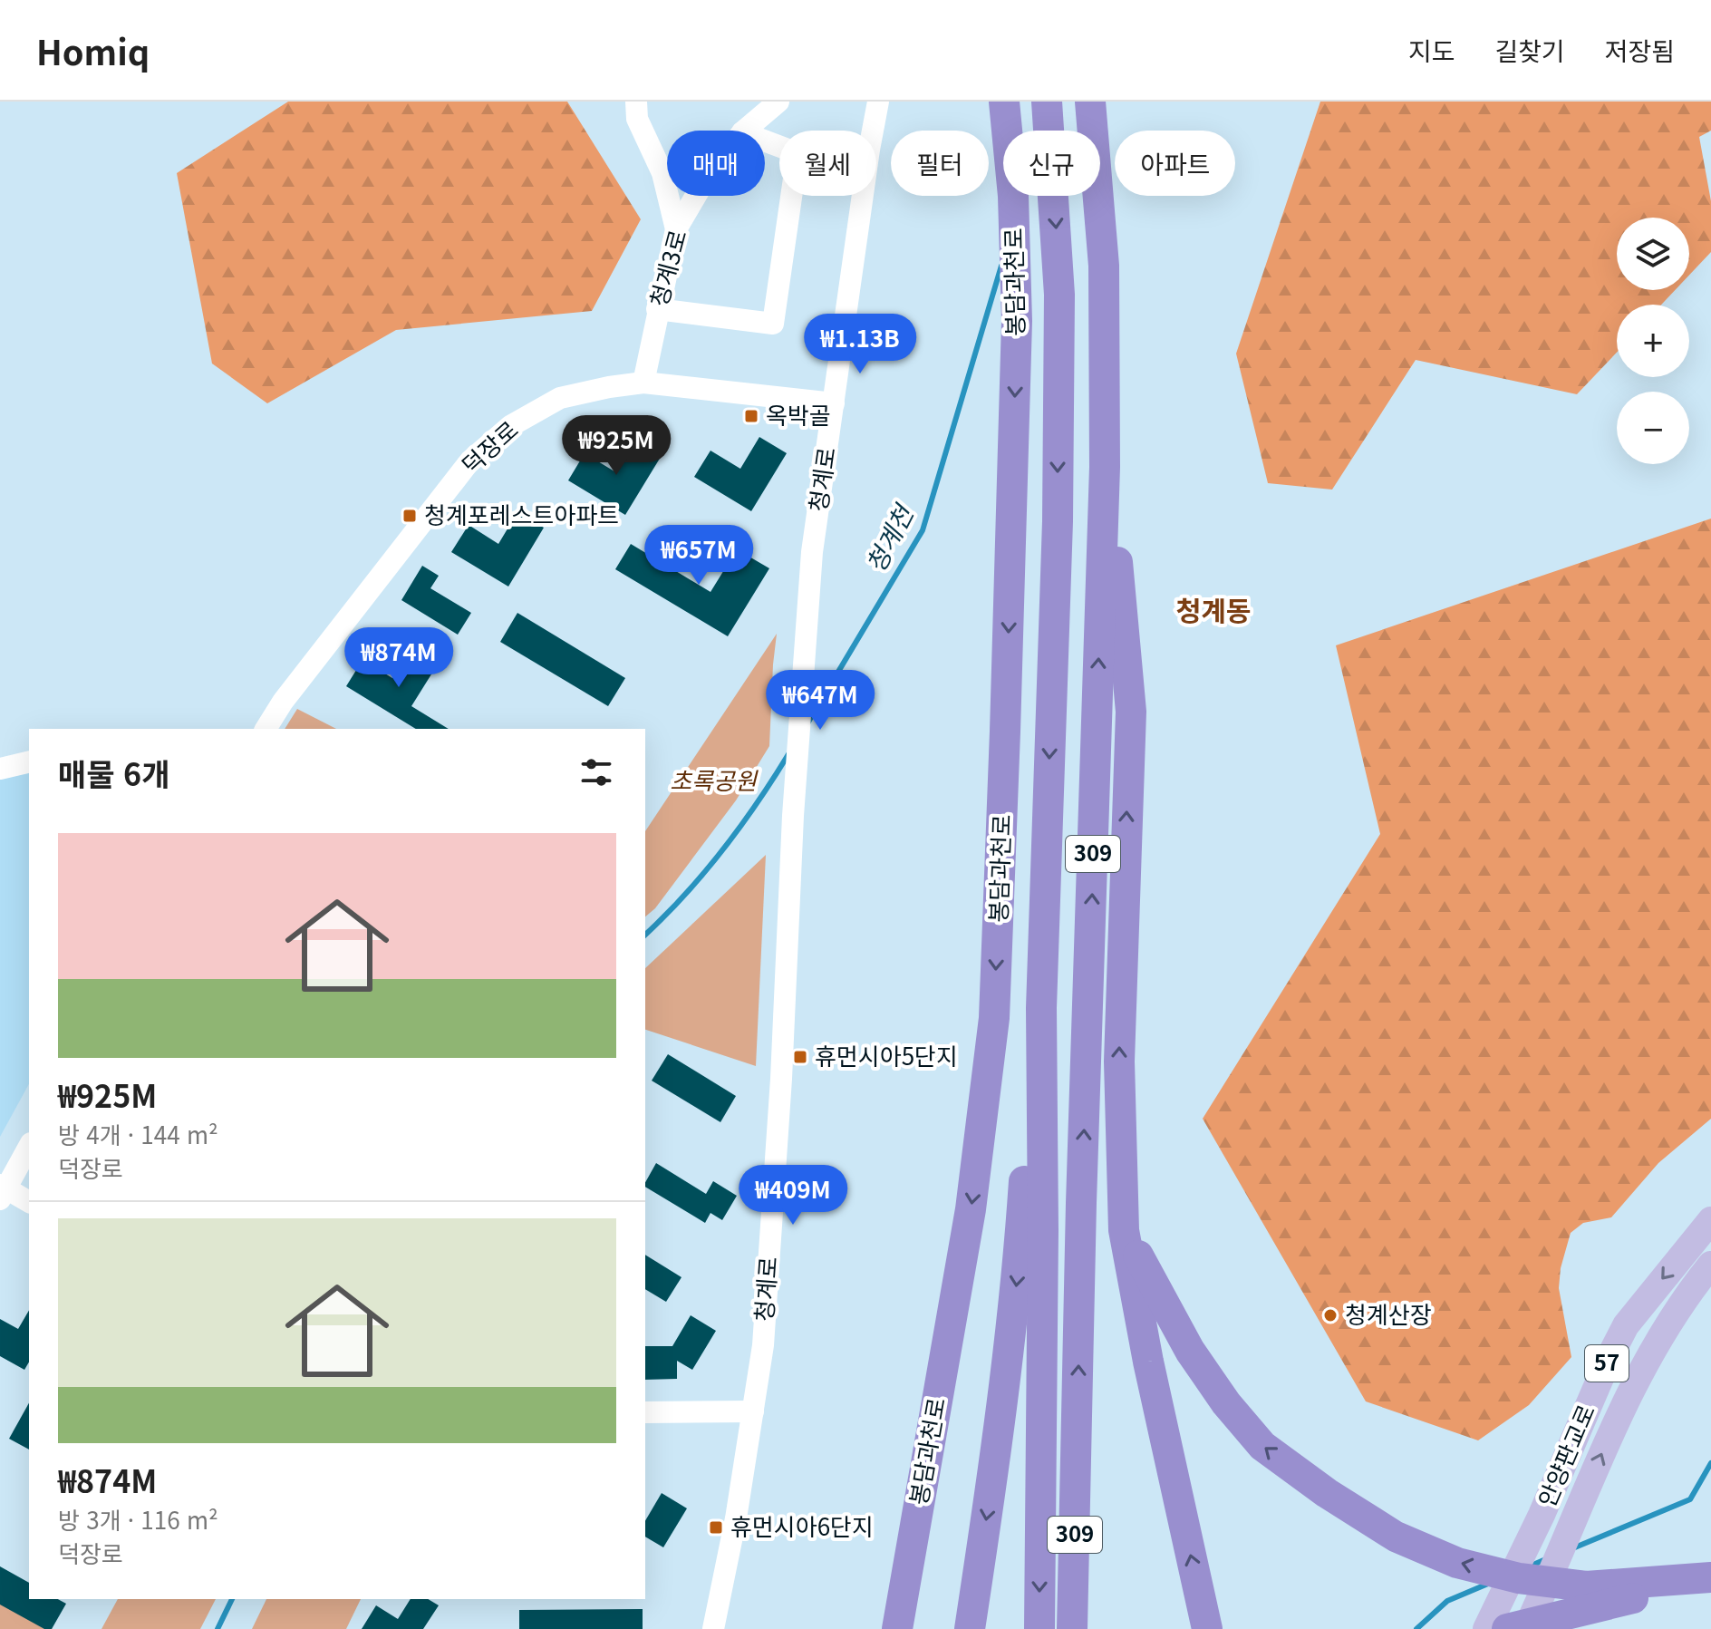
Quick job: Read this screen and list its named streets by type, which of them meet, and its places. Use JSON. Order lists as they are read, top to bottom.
{
  "streets": {
    "highway": ["봉담과천로", "309"],
    "main road": ["57", "안양판교로"],
    "street": ["청계3로", "덕장로", "청계로"]
  },
  "crossings": [
    ["청계3로", "덕장로"],
    ["덕장로", "청계로"]
  ],
  "districts": ["청계동"],
  "water": ["청계천"],
  "parks": ["초록공원"],
  "places": {
    "transit": [
      "옥박골",
      "청계포레스트아파트",
      "휴먼시아5단지",
      "휴먼시아6단지"
    ],
    "other": ["청계산장"]
  },
  "page": {
    "header": "Homiq",
    "nav": ["지도", "길찾기", "저장됨"],
    "chip": [
      "매매",
      "월세",
      "필터",
      "신규",
      "아파트"
    ],
    "map_buttons": ["+", "−"],
    "price": [
      "₩1.13B",
      "₩925M",
      "₩657M",
      "₩874M",
      "₩647M",
      "₩409M"
    ],
    "heading": "매물 6개",
    "list": [
      {
        "name": "₩925M",
        "note": "방 4개 · 144 m² · 덕장로"
      },
      {
        "name": "₩874M",
        "note": "방 3개 · 116 m² · 덕장로"
      }
    ]
  }
}
